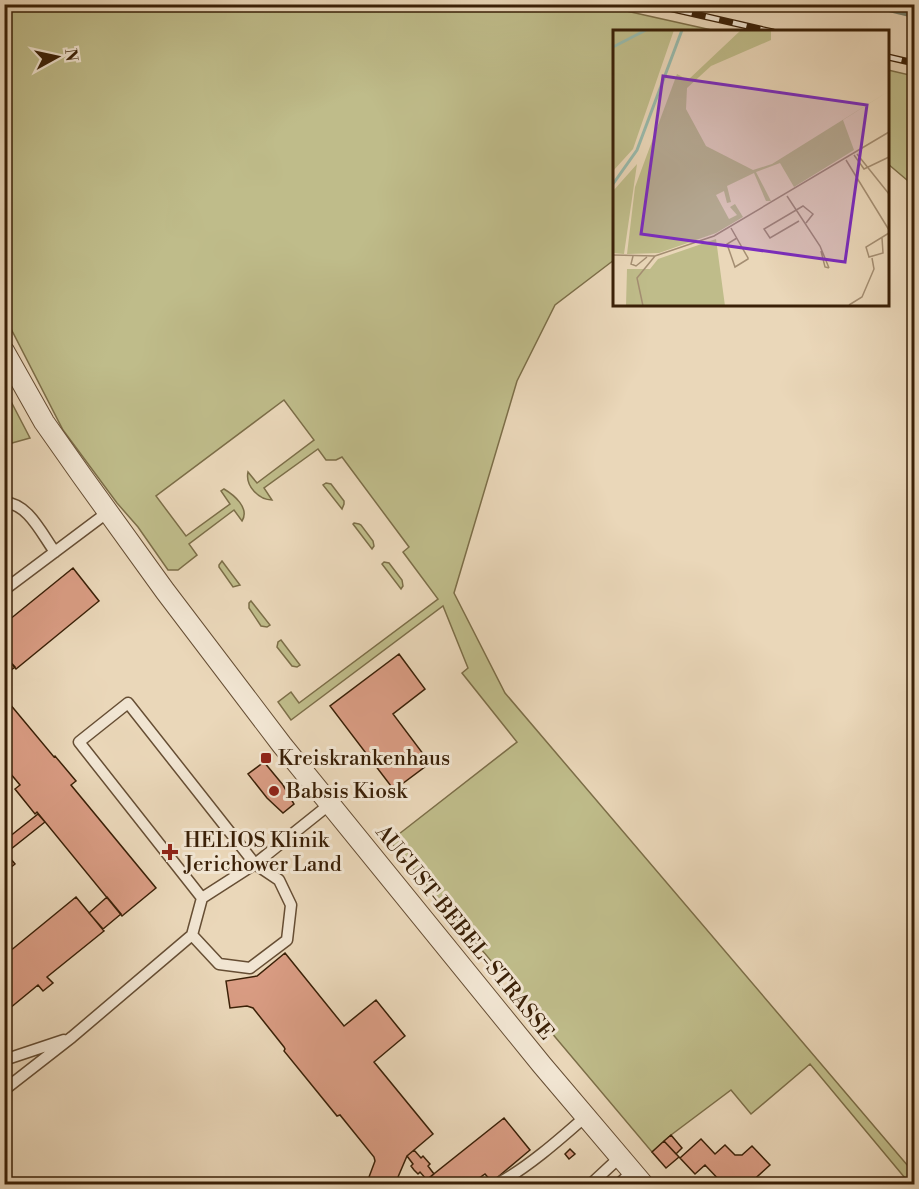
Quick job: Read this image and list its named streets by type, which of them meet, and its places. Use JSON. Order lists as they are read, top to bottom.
{
  "streets": {
    "street": ["AUGUST-BEBEL-STRASSE"]
  },
  "places": {
    "transit": ["Kreiskrankenhaus"],
    "other": ["Babsis Kiosk"],
    "health": ["HELIOS Klinik Jerichower Land"]
  },
  "north": "right"
}
